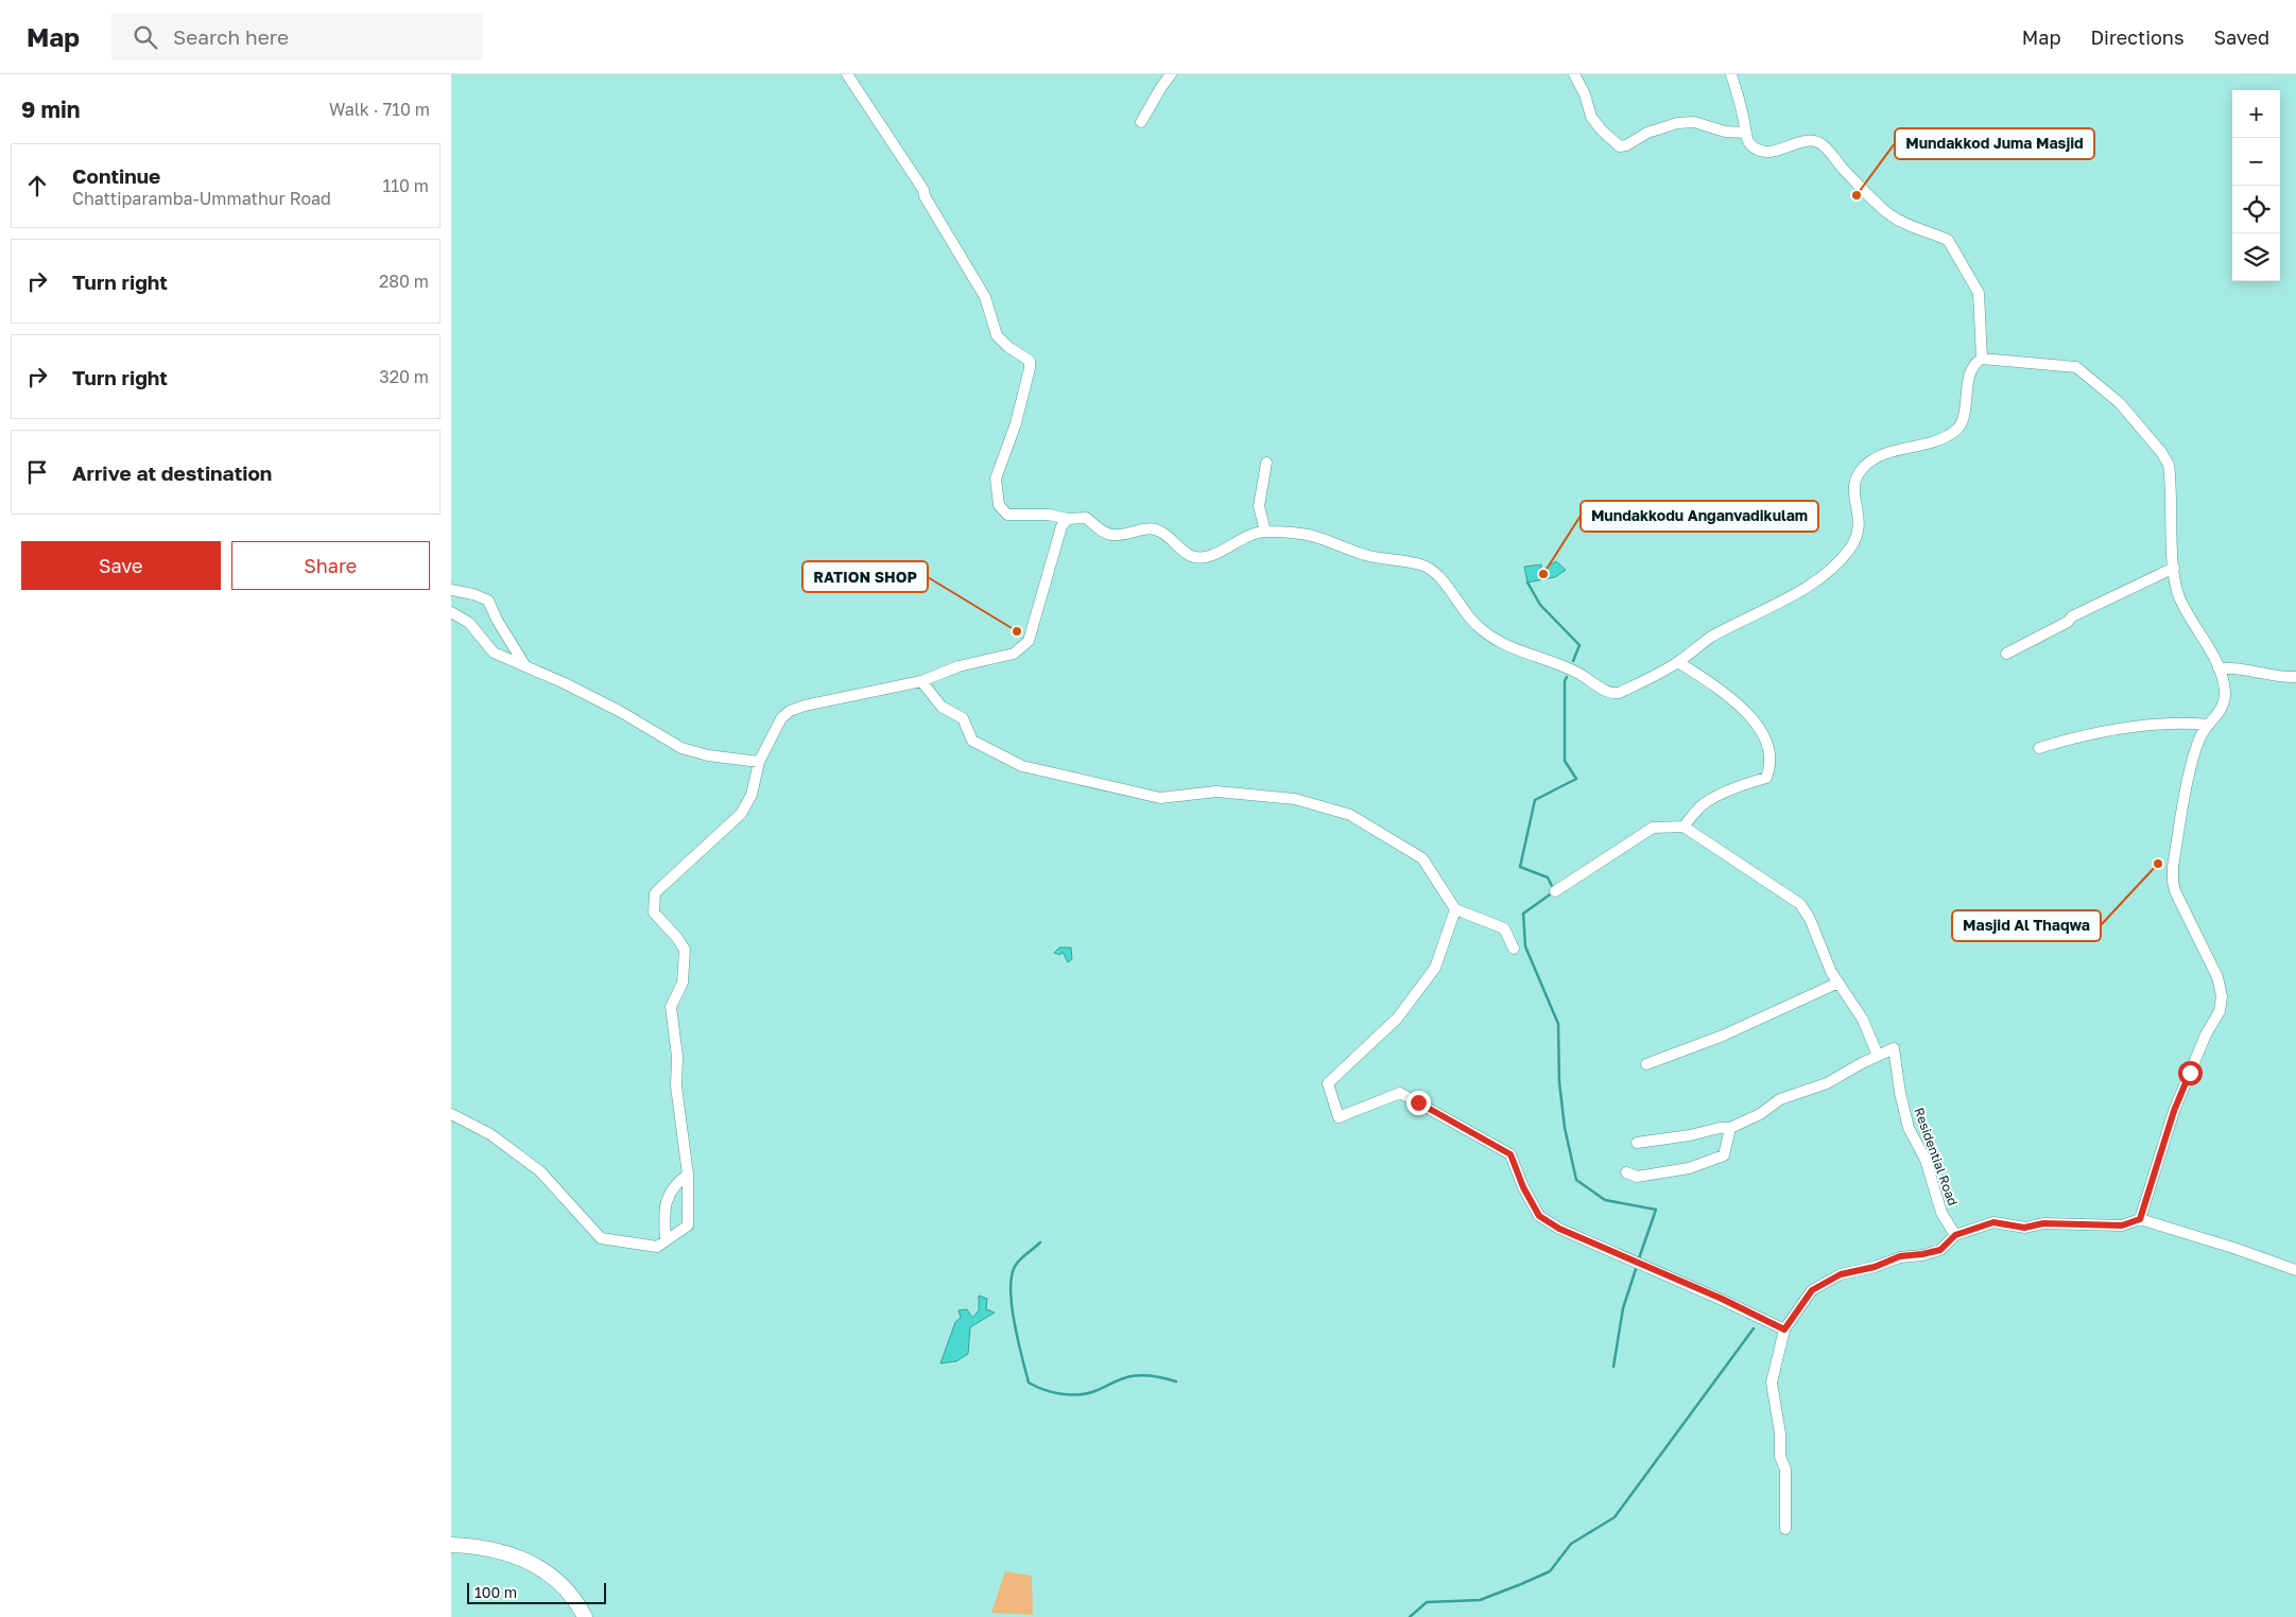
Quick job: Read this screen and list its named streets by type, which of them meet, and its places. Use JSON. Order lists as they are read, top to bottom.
{
  "streets": {
    "street": ["Residential Road"]
  },
  "places": [
    "Mundakkod Juma Masjid",
    "Mundakkodu Anganvadikulam",
    "RATION SHOP",
    "Masjid Al Thaqwa"
  ],
  "scale_bar": "100 m",
  "page": {
    "header": "Map",
    "search": "Search here",
    "nav": ["Map", "Directions", "Saved"],
    "heading": ["9 min", "Walk · 710 m"],
    "map_buttons": ["+", "−"],
    "list": [
      ["Continue", "Chattiparamba-Ummathur Road", "110 m"],
      ["Turn right", "280 m"],
      ["Turn right", "320 m"],
      "Arrive at destination"
    ],
    "buttons": ["Save", "Share"],
    "scale": "100 m"
  }
}
